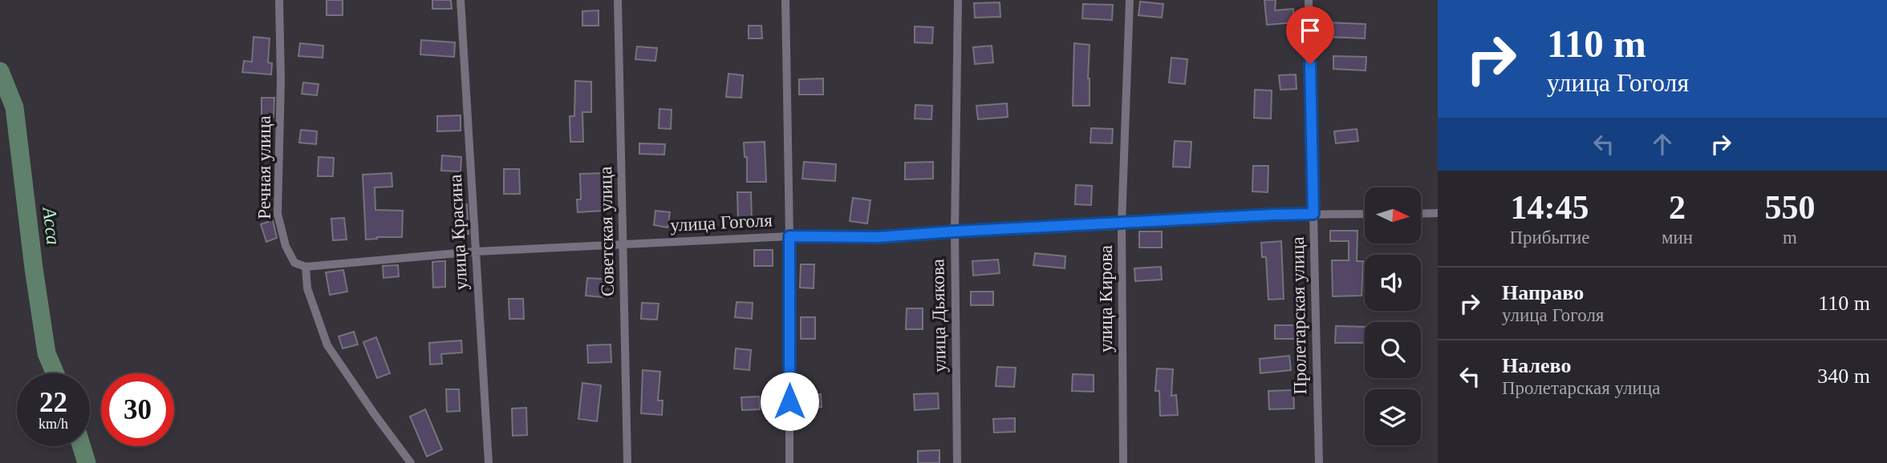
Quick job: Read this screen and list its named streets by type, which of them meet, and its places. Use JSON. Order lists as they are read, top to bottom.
{
  "streets": {
    "street": [
      "Речная улица",
      "улица Гоголя",
      "Советская улица",
      "улица Красина",
      "улица Кирова",
      "улица Дьякова",
      "Пролетарская улица"
    ]
  },
  "crossings": [
    ["Речная улица", "улица Гоголя"],
    ["улица Гоголя", "Советская улица"],
    ["улица Гоголя", "улица Красина"],
    ["улица Гоголя", "улица Кирова"],
    ["улица Гоголя", "улица Дьякова"],
    ["улица Гоголя", "Пролетарская улица"]
  ],
  "water": ["Асса"],
  "north": "right",
  "page": {
    "turn": ["110 m", "улица Гоголя"],
    "eta": [
      "14:45",
      "Прибытие",
      "2",
      "мин",
      "550",
      "m"
    ],
    "list": [
      {
        "name": "Направо",
        "note": "улица Гоголя",
        "value": "110 m"
      },
      {
        "name": "Налево",
        "note": "Пролетарская улица",
        "value": "340 m"
      }
    ],
    "speed": "22 km/h",
    "limit": "30"
  }
}
